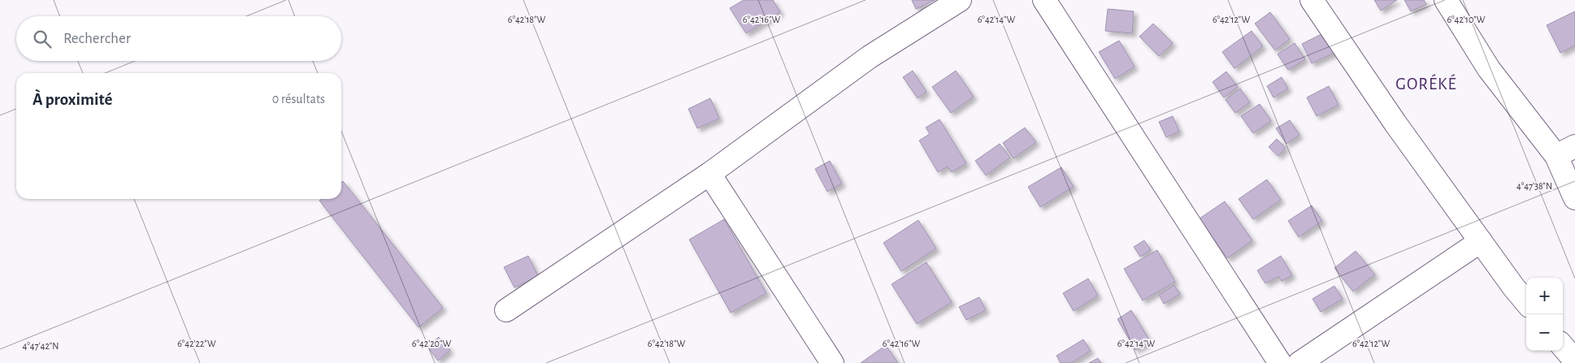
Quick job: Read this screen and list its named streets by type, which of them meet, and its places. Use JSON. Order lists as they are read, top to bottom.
{
  "districts": ["GORÉKÉ"],
  "page": {
    "search": "Rechercher",
    "heading": ["À proximité", "0 résultats"],
    "map_buttons": ["+", "−"]
  },
  "coordinates": [
    "6°42'18\"W",
    "6°42'16\"W",
    "6°42'14\"W",
    "6°42'10\"W",
    "6°42'12\"W",
    "4°47'38\"N",
    "6°42'22\"W",
    "6°42'20\"W",
    "4°47'42\"N"
  ]
}
